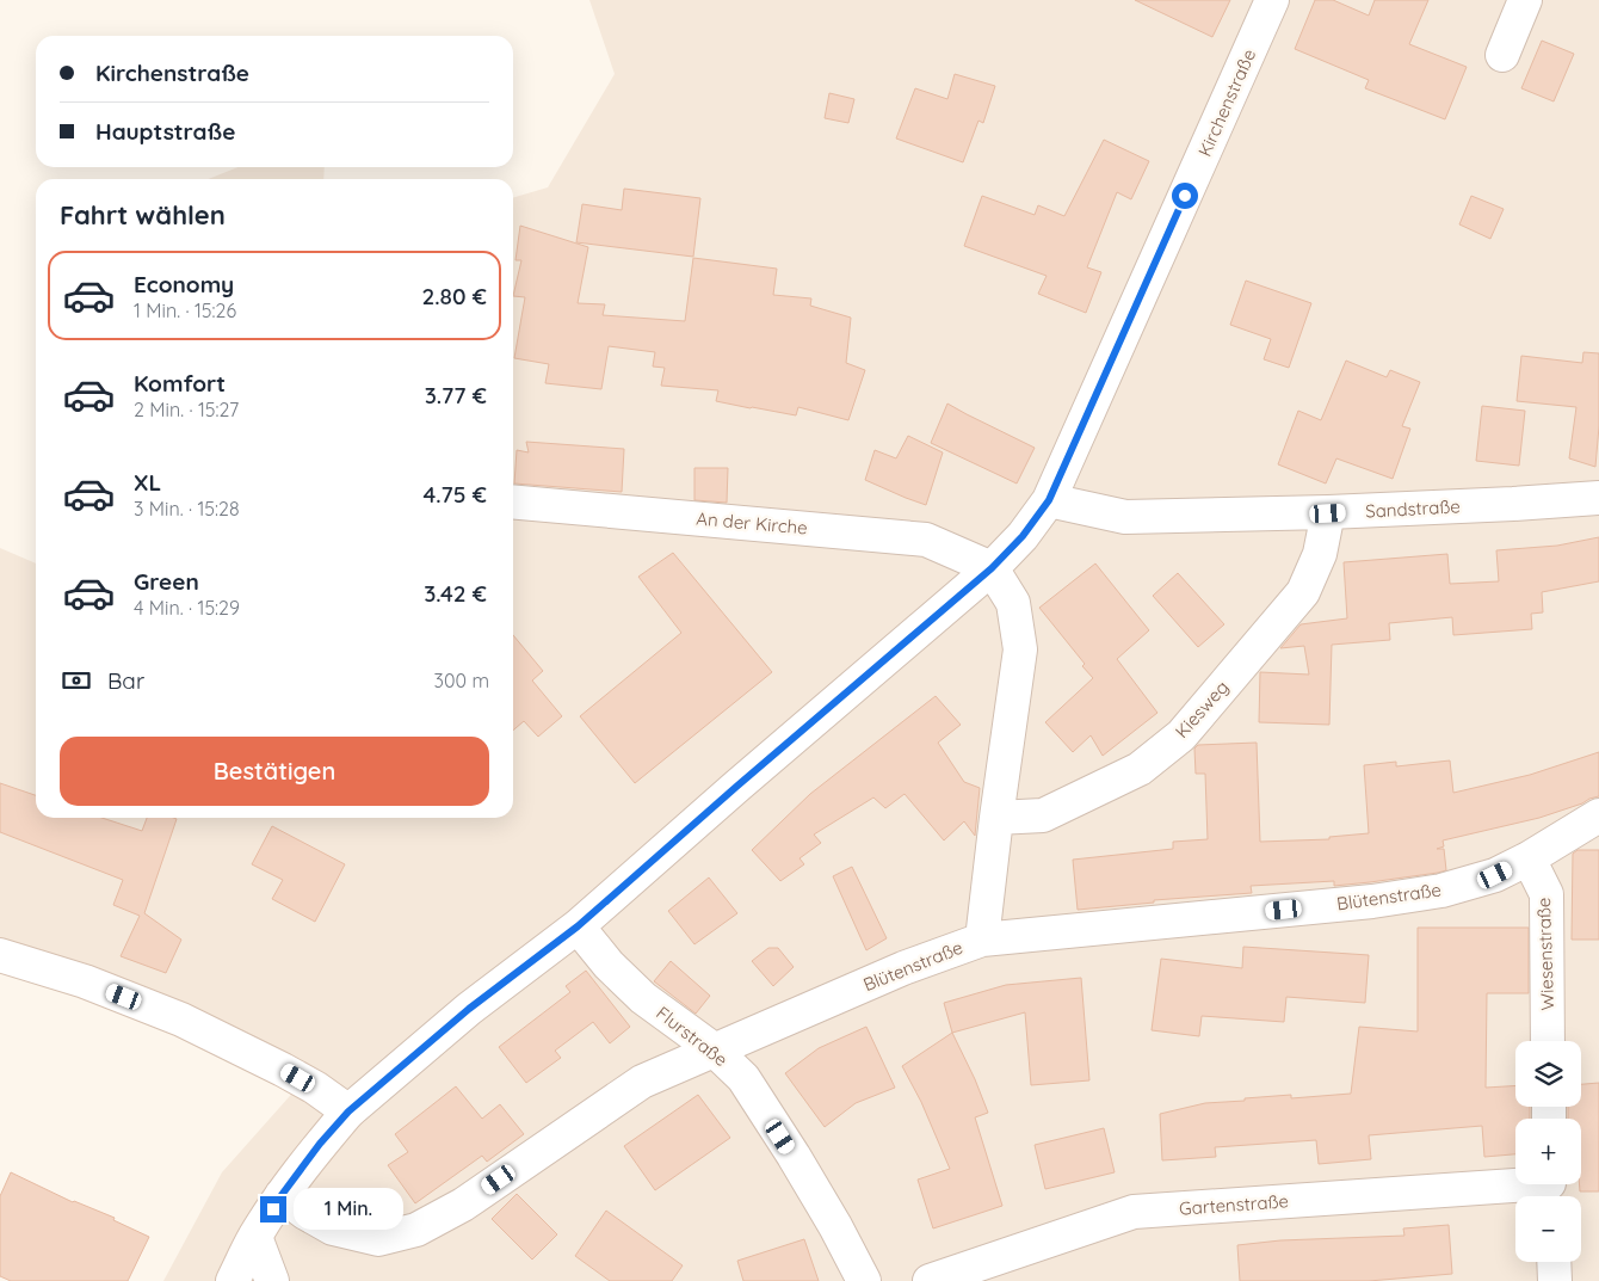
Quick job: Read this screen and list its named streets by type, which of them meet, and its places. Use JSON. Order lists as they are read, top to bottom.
{
  "streets": {
    "street": [
      "Kirchenstraße",
      "Sandstraße",
      "An der Kirche",
      "Kiesweg",
      "Blütenstraße",
      "Wiesenstraße",
      "Flurstraße",
      "Gartenstraße"
    ]
  },
  "crossings": [
    ["Kirchenstraße", "Sandstraße"],
    ["Kirchenstraße", "An der Kirche"],
    ["Kirchenstraße", "Blütenstraße"],
    ["Kirchenstraße", "Flurstraße"],
    ["Sandstraße", "Kiesweg"],
    ["Blütenstraße", "Wiesenstraße"],
    ["Blütenstraße", "Flurstraße"]
  ],
  "page": {
    "banner": ["Kirchenstraße", "Hauptstraße"],
    "heading": "Fahrt wählen",
    "list": [
      {
        "name": "Economy",
        "note": "1 Min. · 15:26",
        "value": "2.80 €"
      },
      {
        "name": "Komfort",
        "note": "2 Min. · 15:27",
        "value": "3.77 €"
      },
      {
        "name": "XL",
        "note": "3 Min. · 15:28",
        "value": "4.75 €"
      },
      {
        "name": "Green",
        "note": "4 Min. · 15:29",
        "value": "3.42 €"
      }
    ],
    "pay": ["Bar", "300 m"],
    "buttons": "Bestätigen",
    "map_buttons": ["+", "−"],
    "bubble": "1 Min."
  }
}
